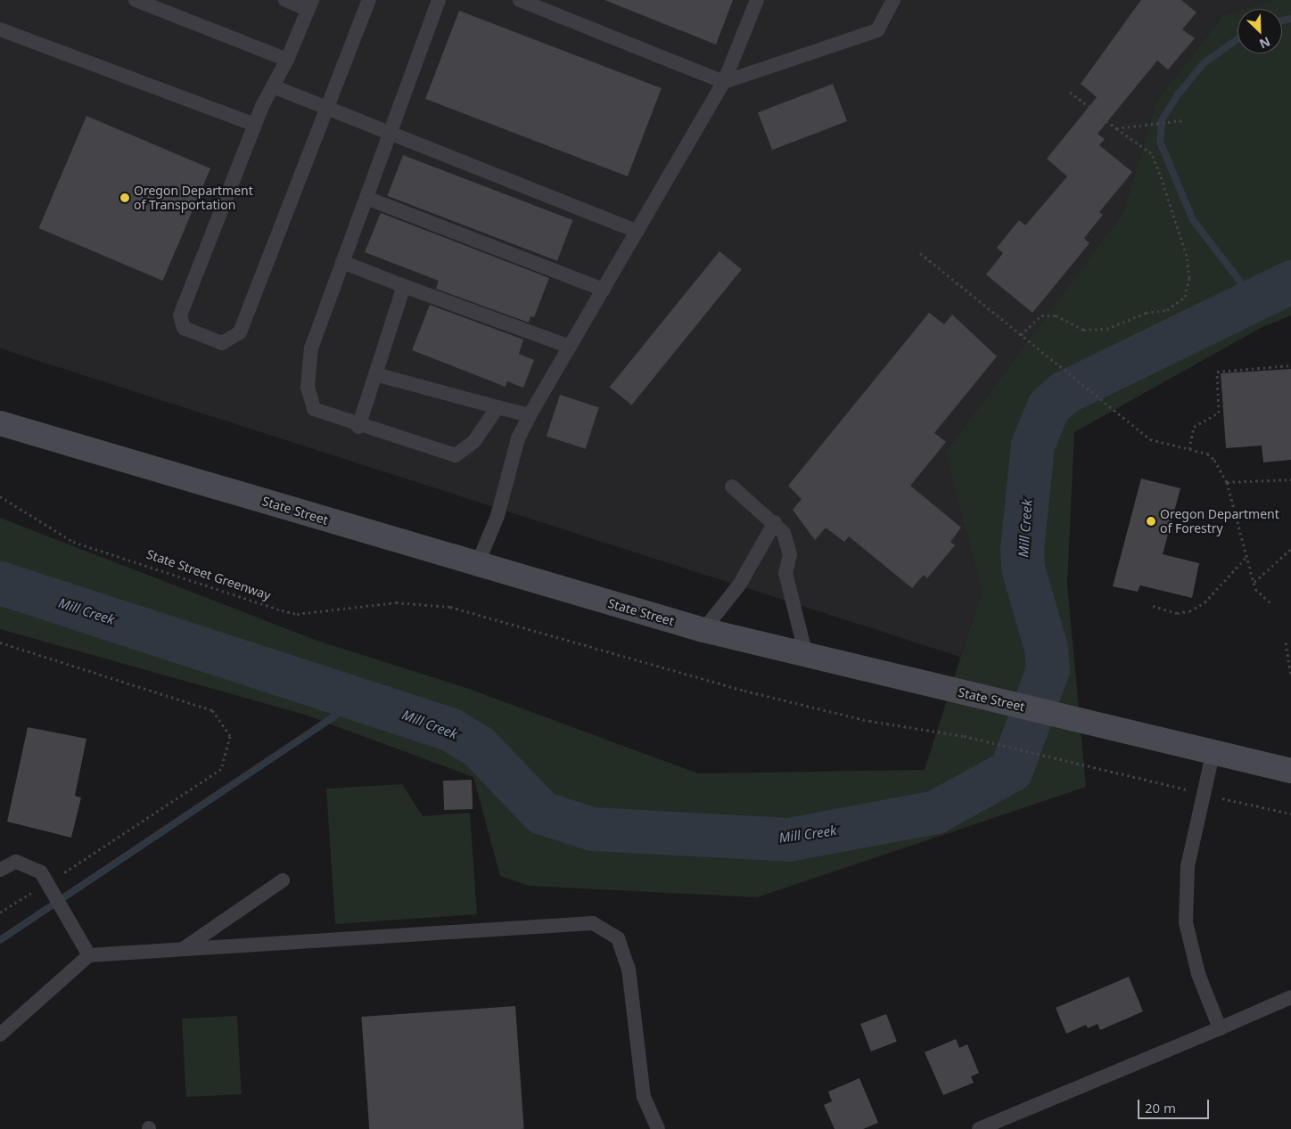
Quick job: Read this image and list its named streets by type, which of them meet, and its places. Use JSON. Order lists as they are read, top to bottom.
{
  "streets": {
    "main road": ["State Street"],
    "path": ["State Street Greenway"]
  },
  "water": ["Mill Creek"],
  "places": ["Oregon Department of Transportation", "Oregon Department of Forestry"],
  "scale_bar": "20 m",
  "north": "bottom right"
}
